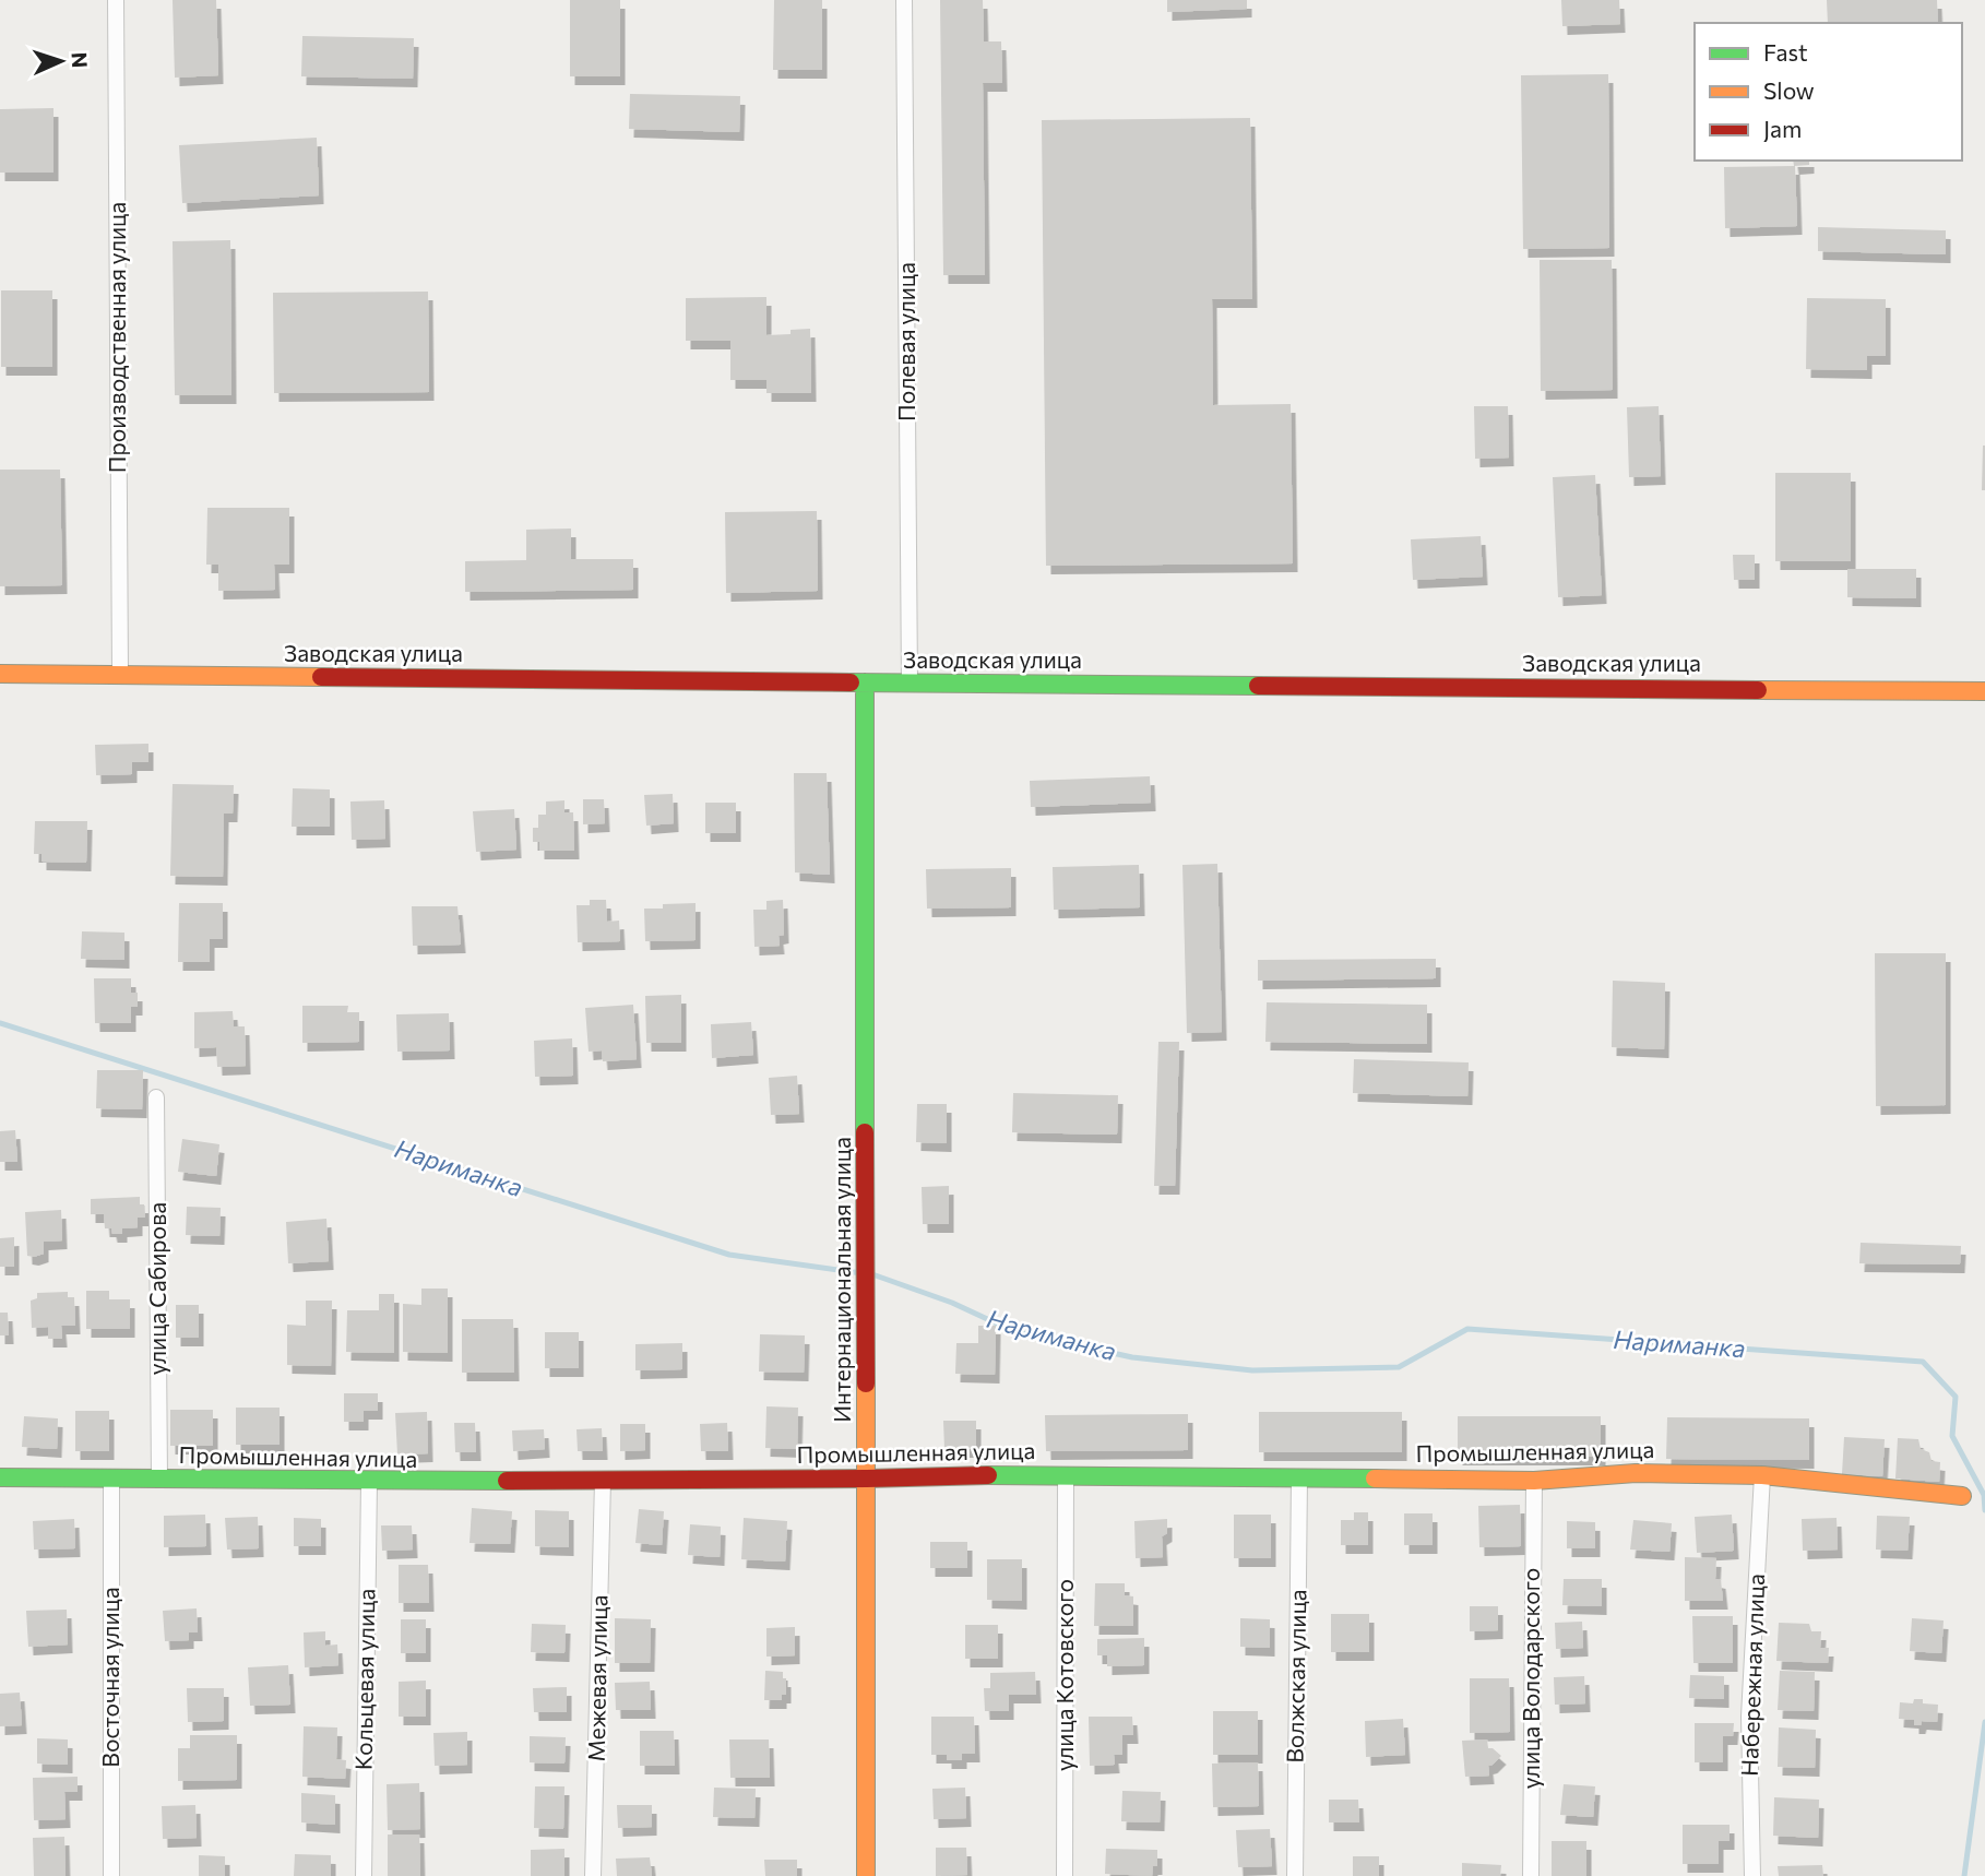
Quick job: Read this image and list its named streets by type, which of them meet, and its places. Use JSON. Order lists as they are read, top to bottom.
{
  "streets": {
    "street": [
      "Производственная улица",
      "Полевая улица",
      "Заводская улица",
      "Интернациональная улица",
      "улица Сабирова",
      "Промышленная улица",
      "улица Котовского",
      "Набережная улица",
      "Волжская улица",
      "Восточная улица",
      "Межевая улица",
      "улица Володарского",
      "Кольцевая улица"
    ]
  },
  "crossings": [
    ["Производственная улица", "Заводская улица"],
    ["Полевая улица", "Заводская улица"],
    ["Заводская улица", "Интернациональная улица"],
    ["Интернациональная улица", "Промышленная улица"],
    ["улица Сабирова", "Промышленная улица"],
    ["Промышленная улица", "улица Котовского"],
    ["Промышленная улица", "Набережная улица"],
    ["Промышленная улица", "Волжская улица"],
    ["Промышленная улица", "Восточная улица"],
    ["Промышленная улица", "Межевая улица"],
    ["Промышленная улица", "улица Володарского"],
    ["Промышленная улица", "Кольцевая улица"]
  ],
  "water": ["Нариманка"],
  "legend": ["Fast", "Slow", "Jam"],
  "north": "right"
}
